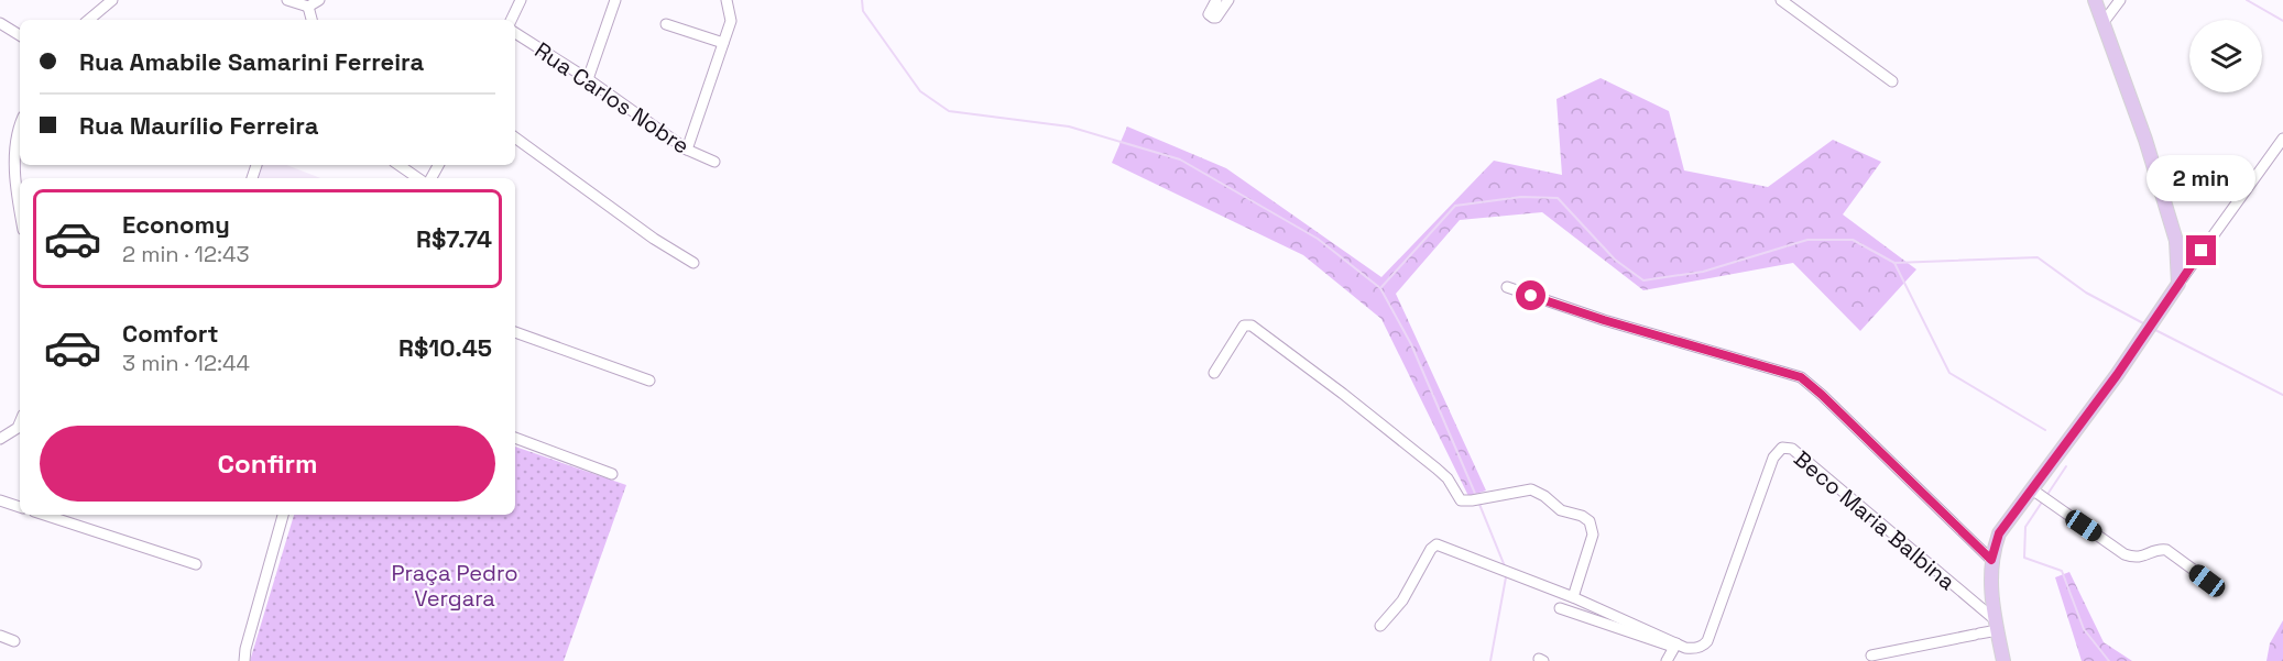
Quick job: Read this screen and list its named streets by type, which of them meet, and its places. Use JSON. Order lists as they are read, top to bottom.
{
  "streets": {
    "street": ["Rua Carlos Nobre", "Beco Maria Balbina"]
  },
  "parks": ["Praça Pedro Vergara"],
  "page": {
    "banner": ["Rua Amabile Samarini Ferreira", "Rua Maurílio Ferreira"],
    "bubble": "2 min",
    "list": [
      {
        "name": "Economy",
        "note": "2 min · 12:43",
        "value": "R$7.74"
      },
      {
        "name": "Comfort",
        "note": "3 min · 12:44",
        "value": "R$10.45"
      }
    ],
    "buttons": "Confirm"
  }
}
